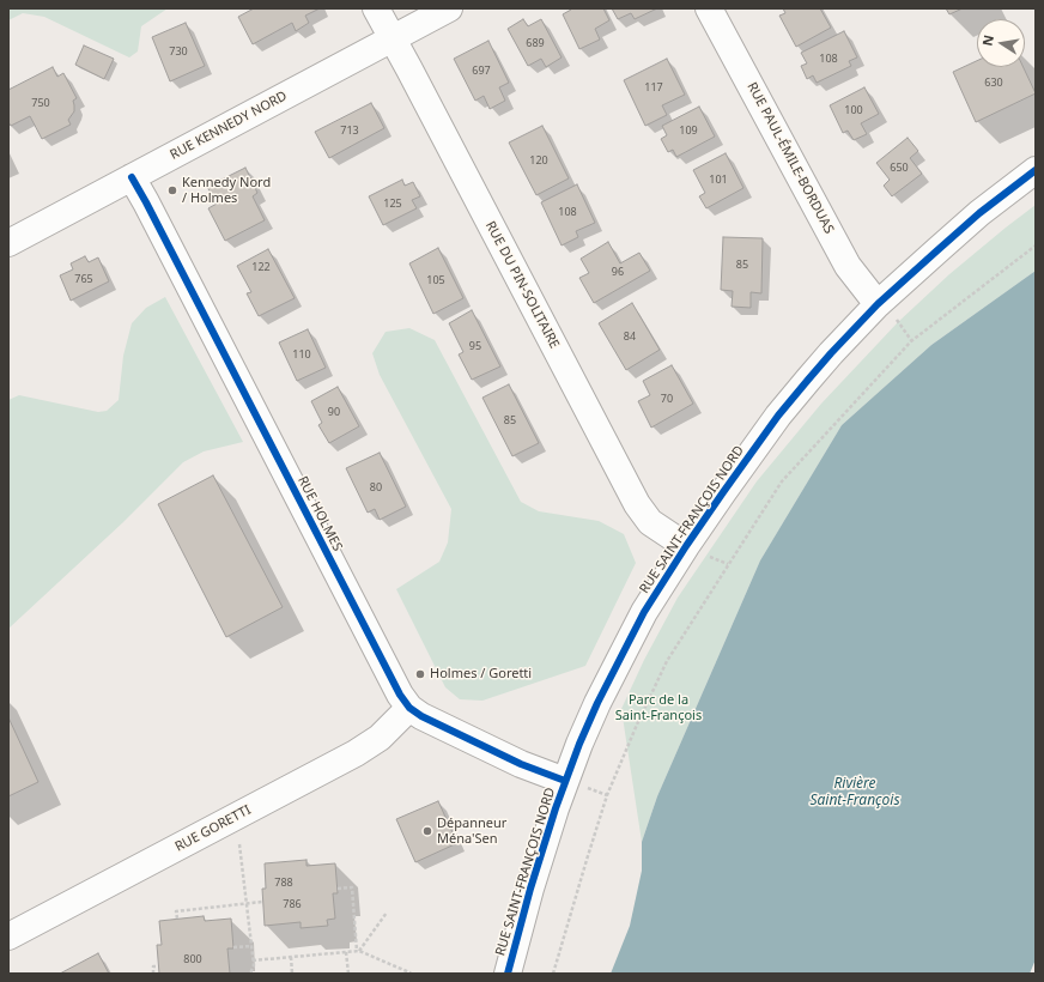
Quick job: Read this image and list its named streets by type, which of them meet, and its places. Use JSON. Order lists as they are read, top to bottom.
{
  "streets": {
    "street": [
      "RUE KENNEDY NORD",
      "RUE PAUL-ÉMILE-BORDUAS",
      "RUE DU PIN-SOLITAIRE",
      "RUE HOLMES",
      "RUE SAINT-FRANÇOIS NORD",
      "RUE GORETTI"
    ]
  },
  "crossings": [
    ["RUE KENNEDY NORD", "RUE DU PIN-SOLITAIRE"],
    ["RUE KENNEDY NORD", "RUE HOLMES"],
    ["RUE PAUL-ÉMILE-BORDUAS", "RUE SAINT-FRANÇOIS NORD"],
    ["RUE DU PIN-SOLITAIRE", "RUE SAINT-FRANÇOIS NORD"],
    ["RUE HOLMES", "RUE SAINT-FRANÇOIS NORD"],
    ["RUE HOLMES", "RUE GORETTI"]
  ],
  "water": ["Rivière Saint-François"],
  "parks": ["Parc de la Saint-François"],
  "places": ["Kennedy Nord / Holmes", "Holmes / Goretti", "Dépanneur Ména'Sen"],
  "house_numbers": [
    "689",
    "730",
    "108",
    "697",
    "630",
    "117",
    "750",
    "100",
    "713",
    "109",
    "120",
    "650",
    "101",
    "125",
    "108",
    "85",
    "122",
    "96",
    "765",
    "105",
    "84",
    "95",
    "110",
    "70",
    "90",
    "85",
    "80",
    "788",
    "786",
    "800"
  ],
  "north": "left"
}
